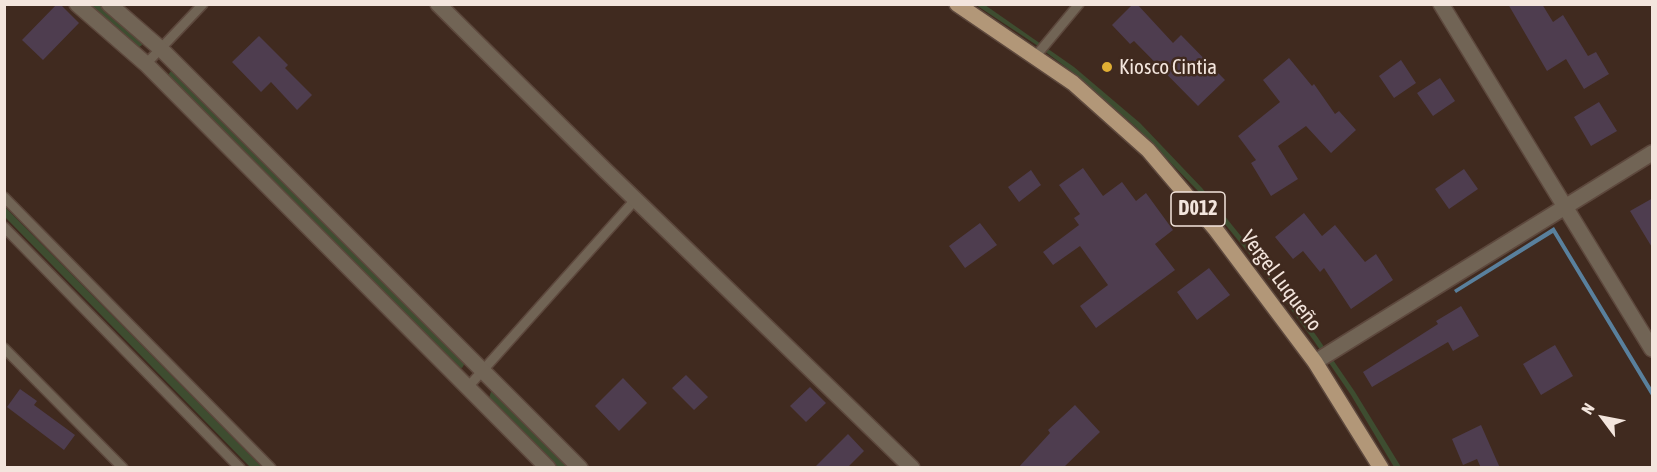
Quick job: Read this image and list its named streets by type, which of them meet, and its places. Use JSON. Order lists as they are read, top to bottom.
{
  "streets": {
    "main road": ["D012", "Vergel Luqueño"]
  },
  "places": ["Kiosco Cintia"],
  "north": "top left"
}
